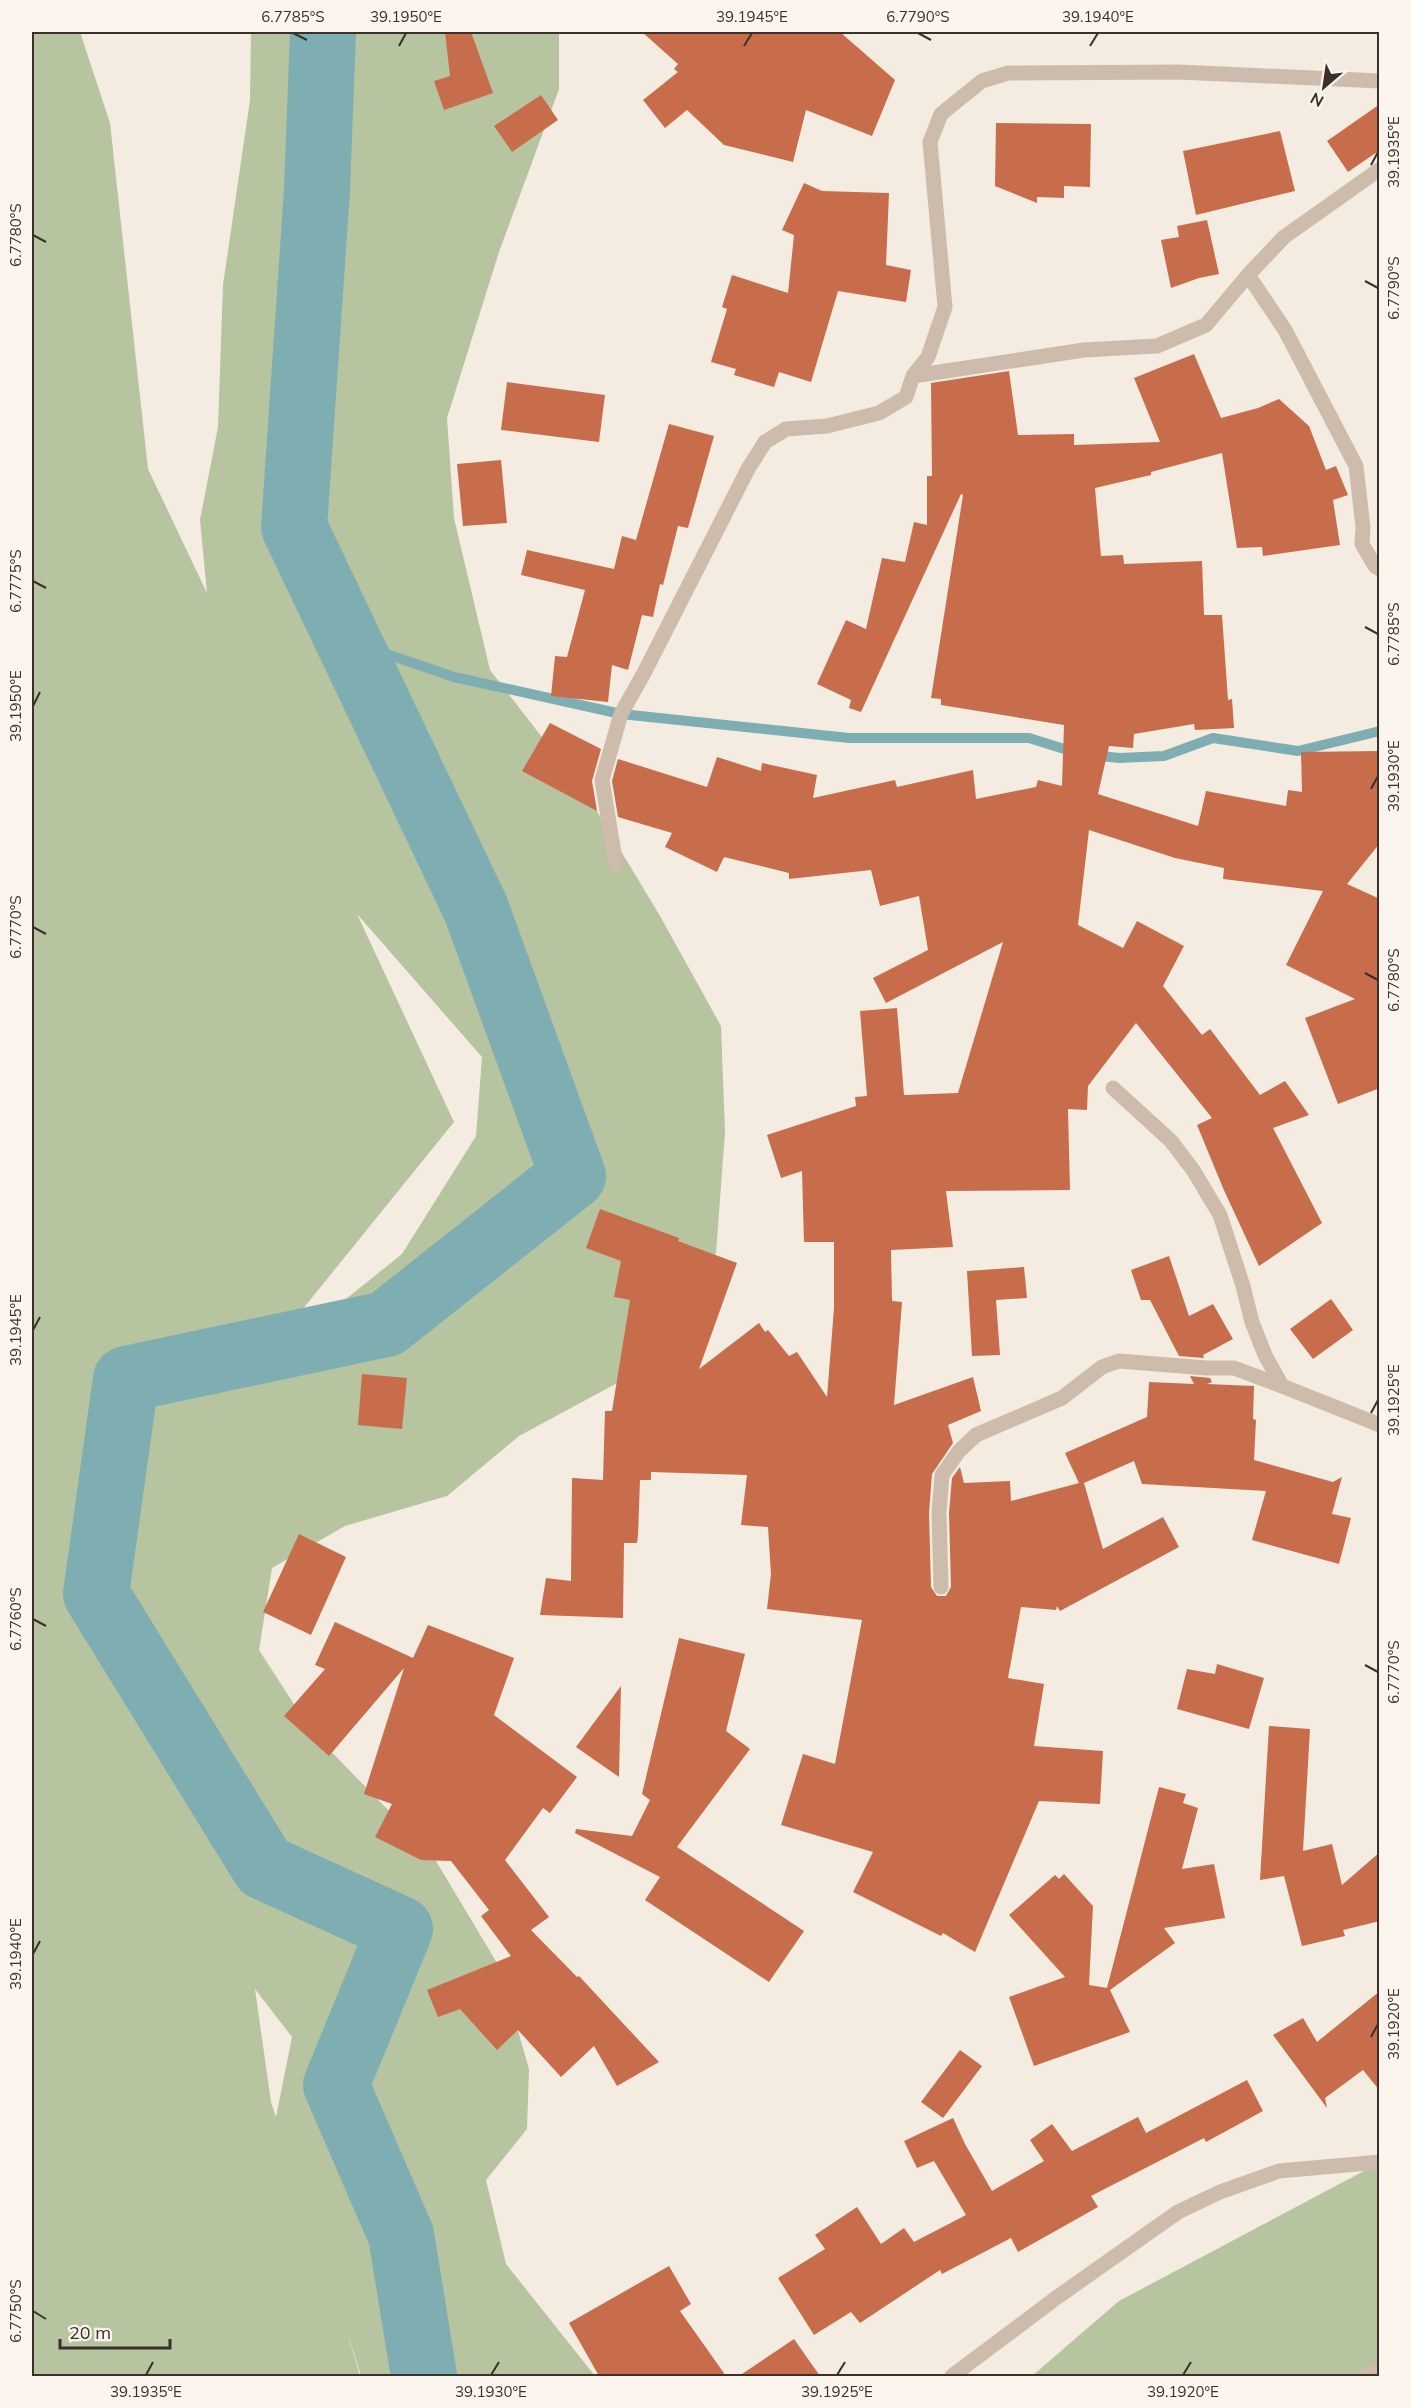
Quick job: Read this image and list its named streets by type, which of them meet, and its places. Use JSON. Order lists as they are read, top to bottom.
{
  "scale_bar": "20 m",
  "north": "bottom left",
  "coordinates": [
    "6.7785°S",
    "39.1950°E",
    "39.1945°E",
    "6.7790°S",
    "39.1940°E",
    "39.1935°E",
    "6.7780°S",
    "6.7775°S",
    "39.1930°E",
    "6.7770°S",
    "39.1925°E",
    "6.7760°S",
    "39.1920°E",
    "6.7750°S"
  ]
}
